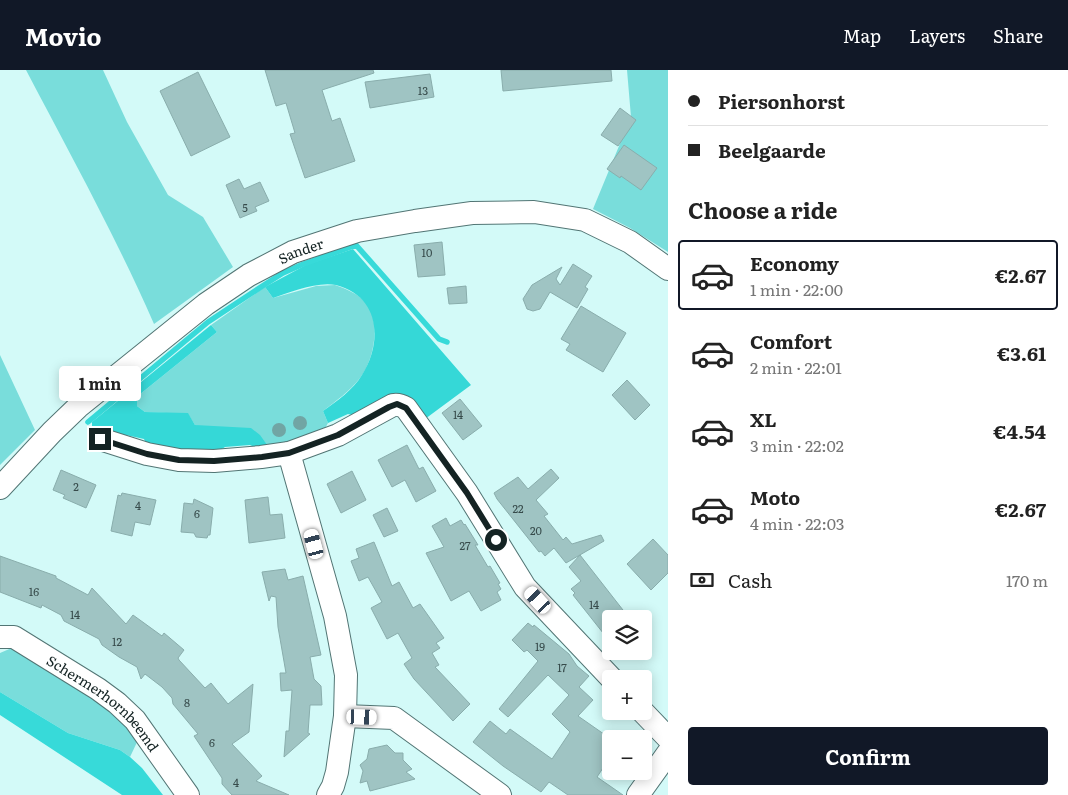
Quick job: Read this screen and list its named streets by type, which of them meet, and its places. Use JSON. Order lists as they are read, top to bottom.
{
  "streets": {
    "street": ["Sander", "Schermerhornbeemd"]
  },
  "house_numbers": [
    "13",
    "5",
    "10",
    "14",
    "2",
    "4",
    "22",
    "6",
    "20",
    "27",
    "16",
    "14",
    "14",
    "12",
    "19",
    "17",
    "8",
    "6",
    "4"
  ],
  "page": {
    "header": "Movio",
    "nav": ["Map", "Layers", "Share"],
    "banner": ["Piersonhorst", "Beelgaarde"],
    "heading": "Choose a ride",
    "list": [
      {
        "name": "Economy",
        "note": "1 min · 22:00",
        "value": "€2.67"
      },
      {
        "name": "Comfort",
        "note": "2 min · 22:01",
        "value": "€3.61"
      },
      {
        "name": "XL",
        "note": "3 min · 22:02",
        "value": "€4.54"
      },
      {
        "name": "Moto",
        "note": "4 min · 22:03",
        "value": "€2.67"
      }
    ],
    "bubble": "1 min",
    "pay": ["Cash", "170 m"],
    "map_buttons": ["+", "−"],
    "buttons": "Confirm"
  }
}
